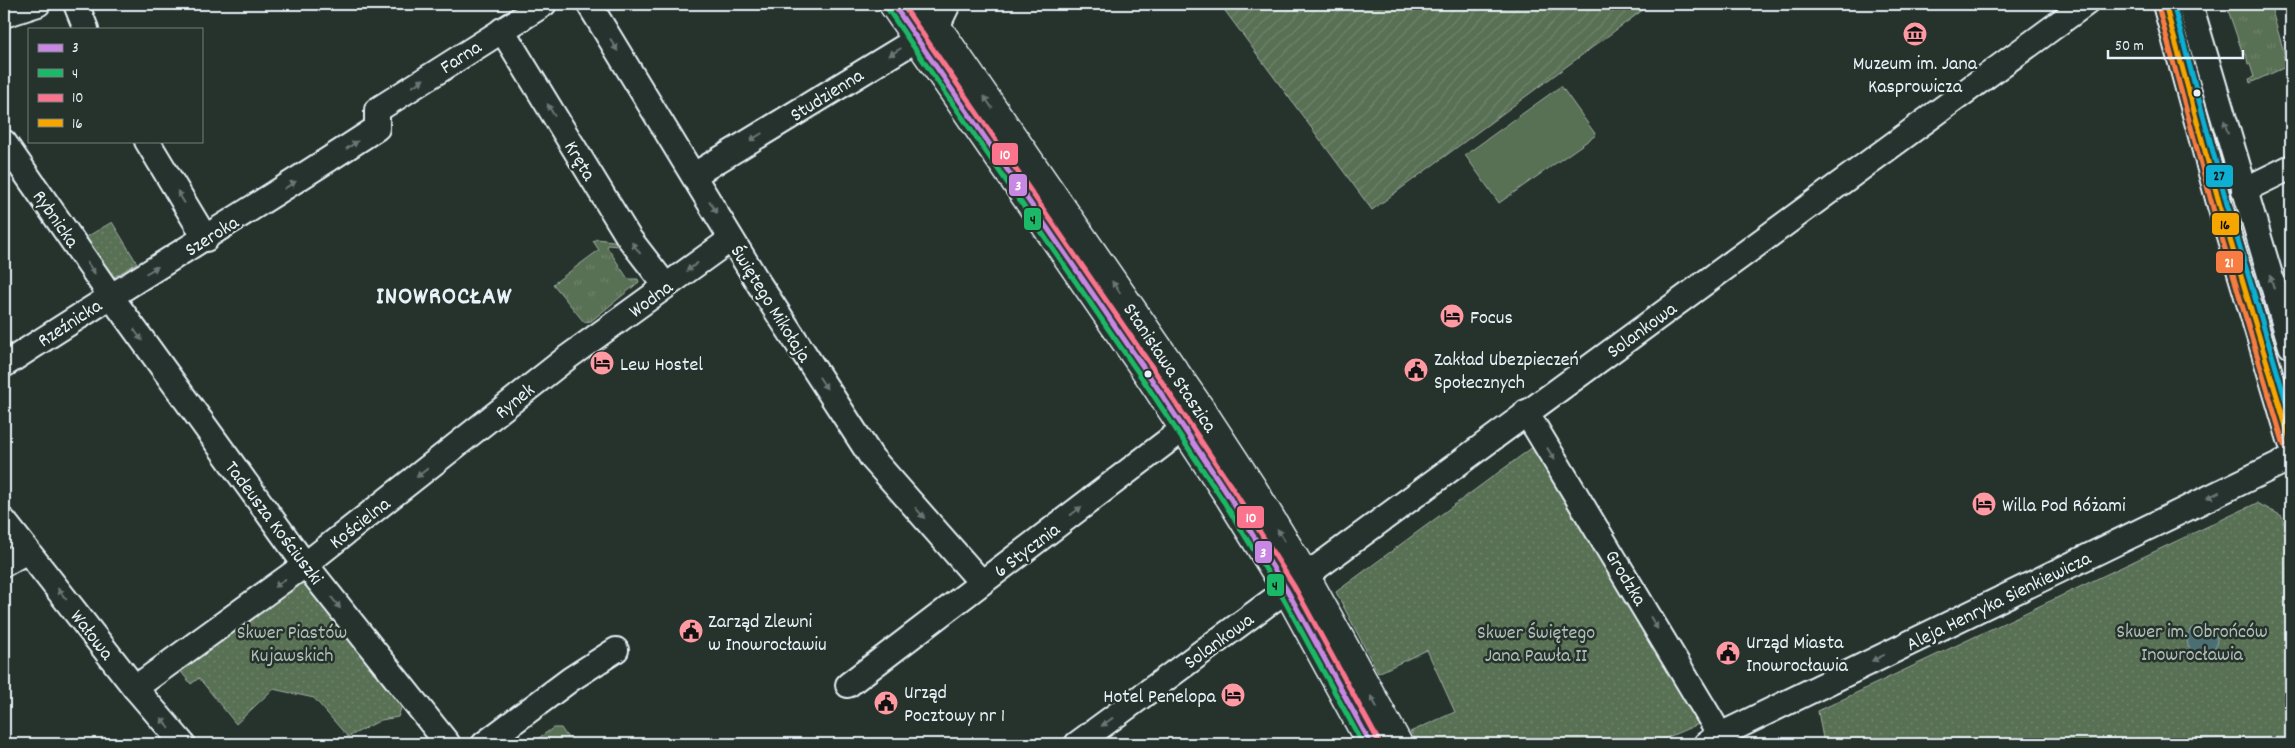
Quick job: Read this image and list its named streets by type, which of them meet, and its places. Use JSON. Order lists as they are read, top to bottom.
{
  "streets": {
    "main road": ["Stanisława Staszica"],
    "street": [
      "Farna",
      "Studzienna",
      "Kręta",
      "Rybnicka",
      "Szeroka",
      "Wodna",
      "Świętego Mikołaja",
      "Rzeźnicka",
      "Solankowa",
      "Rynek",
      "Tadeusza Kościuszki",
      "Kościelna",
      "6 Stycznia",
      "Grodzka",
      "Aleja Henryka Sienkiewicza",
      "Wałowa"
    ]
  },
  "crossings": [
    ["Farna", "Kręta"],
    ["Farna", "Szeroka"],
    ["Studzienna", "Świętego Mikołaja"],
    ["Studzienna", "Stanisława Staszica"],
    ["Kręta", "Wodna"],
    ["Rybnicka", "Szeroka"],
    ["Rybnicka", "Rzeźnicka"],
    ["Rybnicka", "Tadeusza Kościuszki"],
    ["Szeroka", "Rzeźnicka"],
    ["Szeroka", "Tadeusza Kościuszki"],
    ["Wodna", "Świętego Mikołaja"],
    ["Wodna", "Rynek"],
    ["Świętego Mikołaja", "6 Stycznia"],
    ["Rzeźnicka", "Tadeusza Kościuszki"],
    ["Solankowa", "Stanisława Staszica"],
    ["Solankowa", "Grodzka"],
    ["Stanisława Staszica", "6 Stycznia"],
    ["Rynek", "Kościelna"],
    ["Tadeusza Kościuszki", "Kościelna"],
    ["Kościelna", "Wałowa"],
    ["Grodzka", "Aleja Henryka Sienkiewicza"]
  ],
  "one_way": [
    "Farna",
    "Studzienna",
    "Kręta",
    "Szeroka",
    "Wodna",
    "Świętego Mikołaja",
    "Tadeusza Kościuszki",
    "Kościelna",
    "6 Stycznia",
    "Grodzka",
    "Aleja Henryka Sienkiewicza",
    "Wałowa"
  ],
  "districts": ["INOWROCŁAW"],
  "parks": ["Skwer im. Obrońców Inowrocławia", "Skwer Piastów Kujawskich", "Skwer Świętego Jana Pawła II"],
  "places": {
    "museum": ["Muzeum im. Jana Kasprowicza"],
    "hotel": [
      "Focus",
      "Lew Hostel",
      "Willa Pod Różami",
      "Hotel Penelopa"
    ],
    "public building": [
      "Zakład Ubezpieczeń Społecznych",
      "Zarząd Zlewni w Inowrocławiu",
      "Urząd Miasta Inowrocławia",
      "Urząd Pocztowy nr 1"
    ]
  },
  "lines": [
    "transit line 3",
    "transit line 10",
    "transit line 16",
    "transit line 27",
    "transit line 21",
    "transit line 4"
  ],
  "legend": [
    "3",
    "4",
    "10",
    "16"
  ],
  "scale_bar": "50 m"
}
